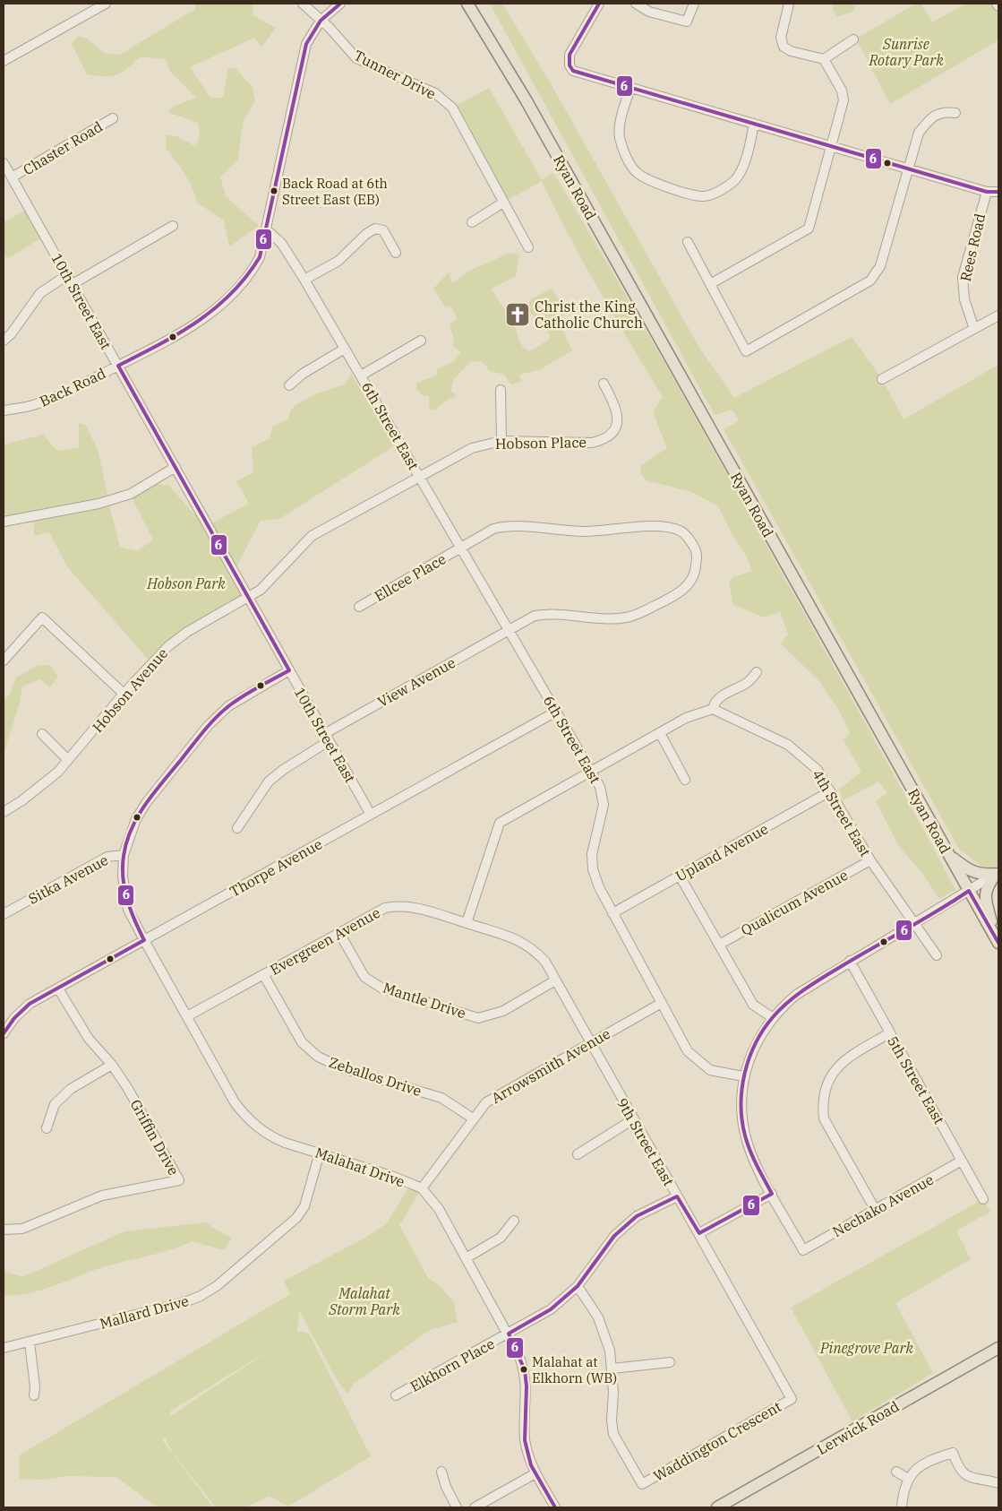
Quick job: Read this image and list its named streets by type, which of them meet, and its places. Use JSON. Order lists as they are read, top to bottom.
{
  "streets": {
    "main road": ["Ryan Road", "Lerwick Road"],
    "street": [
      "Tunner Drive",
      "Chaster Road",
      "Rees Road",
      "10th Street East",
      "Back Road",
      "6th Street East",
      "Hobson Place",
      "Ellcee Place",
      "View Avenue",
      "Hobson Avenue",
      "4th Street East",
      "Upland Avenue",
      "Thorpe Avenue",
      "Sitka Avenue",
      "Qualicum Avenue",
      "Evergreen Avenue",
      "Mantle Drive",
      "Arrowsmith Avenue",
      "Zeballos Drive",
      "5th Street East",
      "Griffin Drive",
      "9th Street East",
      "Malahat Drive",
      "Nechako Avenue",
      "Mallard Drive",
      "Elkhorn Place",
      "Waddington Crescent"
    ]
  },
  "crossings": [
    ["Tunner Drive", "Back Road"],
    ["Chaster Road", "10th Street East"],
    ["10th Street East", "Back Road"],
    ["10th Street East", "View Avenue"],
    ["10th Street East", "Hobson Avenue"],
    ["10th Street East", "Thorpe Avenue"],
    ["10th Street East", "Sitka Avenue"],
    ["Back Road", "6th Street East"],
    ["6th Street East", "Hobson Place"],
    ["6th Street East", "Ellcee Place"],
    ["6th Street East", "View Avenue"],
    ["6th Street East", "Hobson Avenue"],
    ["6th Street East", "Upland Avenue"],
    ["6th Street East", "Thorpe Avenue"],
    ["6th Street East", "Arrowsmith Avenue"],
    ["Hobson Place", "Hobson Avenue"],
    ["Ellcee Place", "View Avenue"],
    ["4th Street East", "Upland Avenue"],
    ["4th Street East", "Qualicum Avenue"],
    ["Thorpe Avenue", "Griffin Drive"],
    ["Thorpe Avenue", "Malahat Drive"],
    ["Sitka Avenue", "Malahat Drive"],
    ["Evergreen Avenue", "Mantle Drive"],
    ["Evergreen Avenue", "Zeballos Drive"],
    ["Evergreen Avenue", "9th Street East"],
    ["Evergreen Avenue", "Malahat Drive"],
    ["Mantle Drive", "9th Street East"],
    ["Arrowsmith Avenue", "Zeballos Drive"],
    ["Arrowsmith Avenue", "9th Street East"],
    ["Arrowsmith Avenue", "Malahat Drive"],
    ["5th Street East", "Nechako Avenue"],
    ["9th Street East", "Elkhorn Place"],
    ["9th Street East", "Waddington Crescent"],
    ["Malahat Drive", "Mallard Drive"],
    ["Malahat Drive", "Elkhorn Place"],
    ["Elkhorn Place", "Waddington Crescent"]
  ],
  "parks": [
    "Sunrise Rotary Park",
    "Hobson Park",
    "Malahat Storm Park",
    "Pinegrove Park"
  ],
  "places": {
    "other": ["Back Road at 6th Street East (EB)", "Malahat at Elkhorn (WB)"],
    "church": ["Christ the King Catholic Church"]
  },
  "lines": ["transit line 6"]
}
